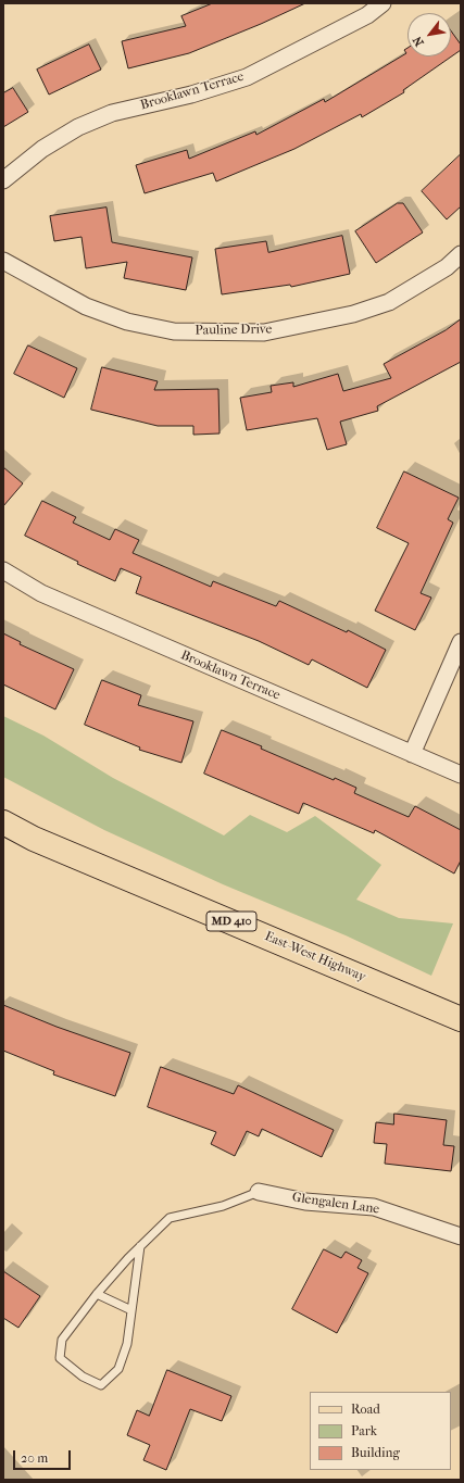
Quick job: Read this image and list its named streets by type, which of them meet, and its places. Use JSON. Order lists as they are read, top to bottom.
{
  "streets": {
    "main road": ["MD 410", "East-West Highway"],
    "street": ["Brooklawn Terrace", "Pauline Drive", "Glengalen Lane"]
  },
  "legend": ["Road", "Park", "Building"],
  "scale_bar": "20 m",
  "north": "bottom left"
}
